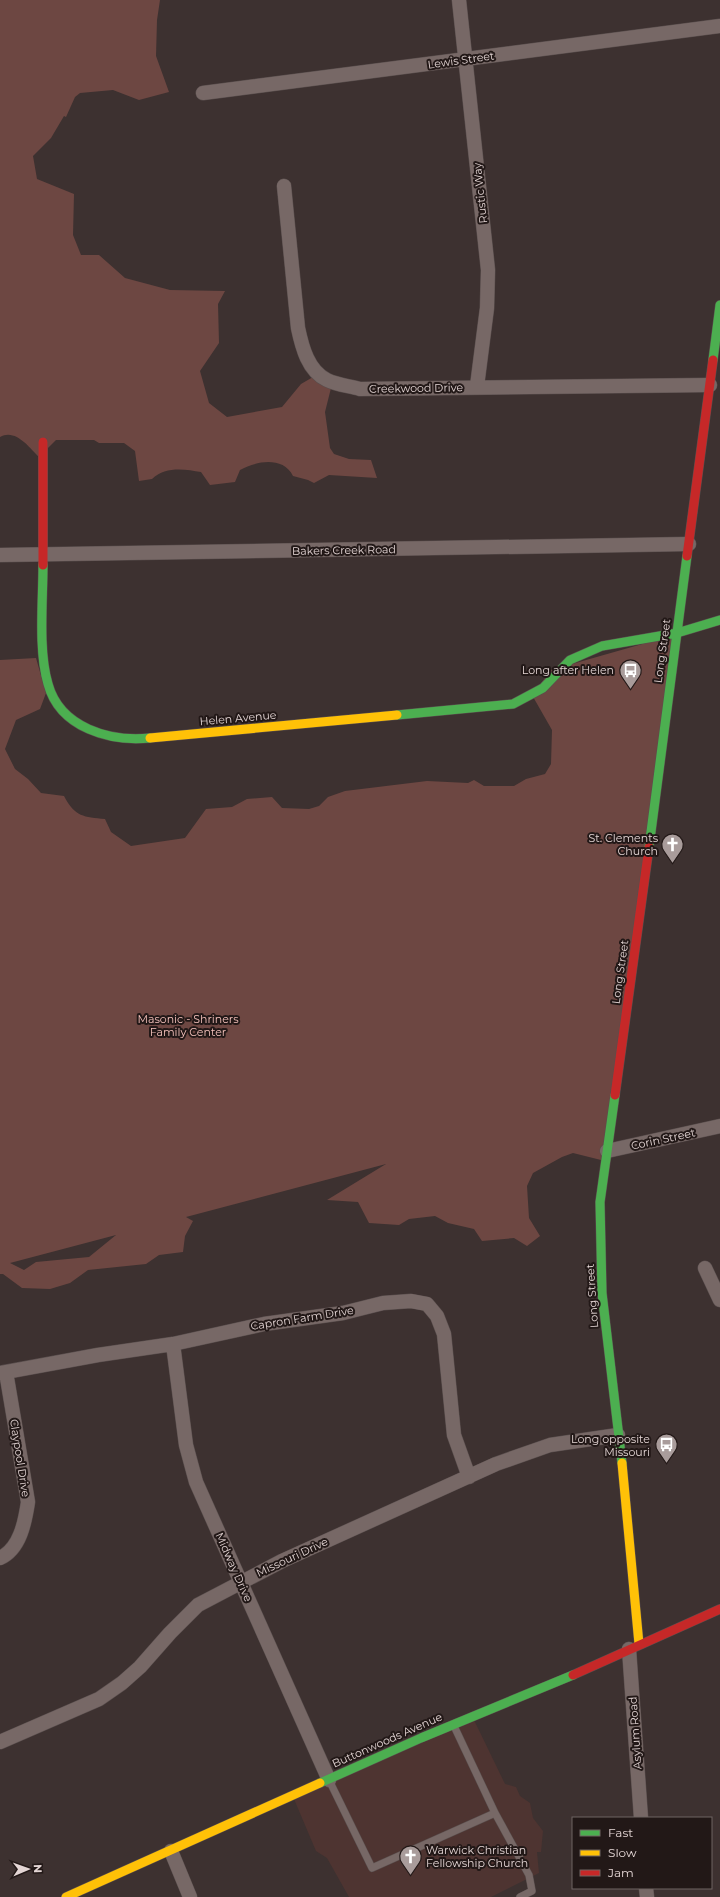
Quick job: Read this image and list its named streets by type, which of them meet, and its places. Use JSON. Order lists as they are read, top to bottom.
{
  "streets": {
    "street": [
      "Lewis Street",
      "Rustic Way",
      "Creekwood Drive",
      "Bakers Creek Road",
      "Long Street",
      "Helen Avenue",
      "Corin Street",
      "Capron Farm Drive",
      "Claypool Drive",
      "Missouri Drive",
      "Midway Drive",
      "Asylum Road",
      "Buttonwoods Avenue"
    ]
  },
  "crossings": [
    ["Lewis Street", "Rustic Way"],
    ["Rustic Way", "Creekwood Drive"],
    ["Creekwood Drive", "Long Street"],
    ["Bakers Creek Road", "Long Street"],
    ["Bakers Creek Road", "Helen Avenue"],
    ["Long Street", "Helen Avenue"],
    ["Long Street", "Corin Street"],
    ["Long Street", "Missouri Drive"],
    ["Long Street", "Asylum Road"],
    ["Long Street", "Buttonwoods Avenue"],
    ["Capron Farm Drive", "Claypool Drive"],
    ["Capron Farm Drive", "Missouri Drive"],
    ["Capron Farm Drive", "Midway Drive"],
    ["Missouri Drive", "Midway Drive"],
    ["Midway Drive", "Buttonwoods Avenue"],
    ["Asylum Road", "Buttonwoods Avenue"]
  ],
  "parks": ["Masonic - Shriners Family Center"],
  "places": {
    "bus stop": ["Long after Helen", "Long opposite Missouri"],
    "church": ["St. Clements Church", "Warwick Christian Fellowship Church"]
  },
  "legend": ["Fast", "Slow", "Jam"],
  "north": "right"
}
